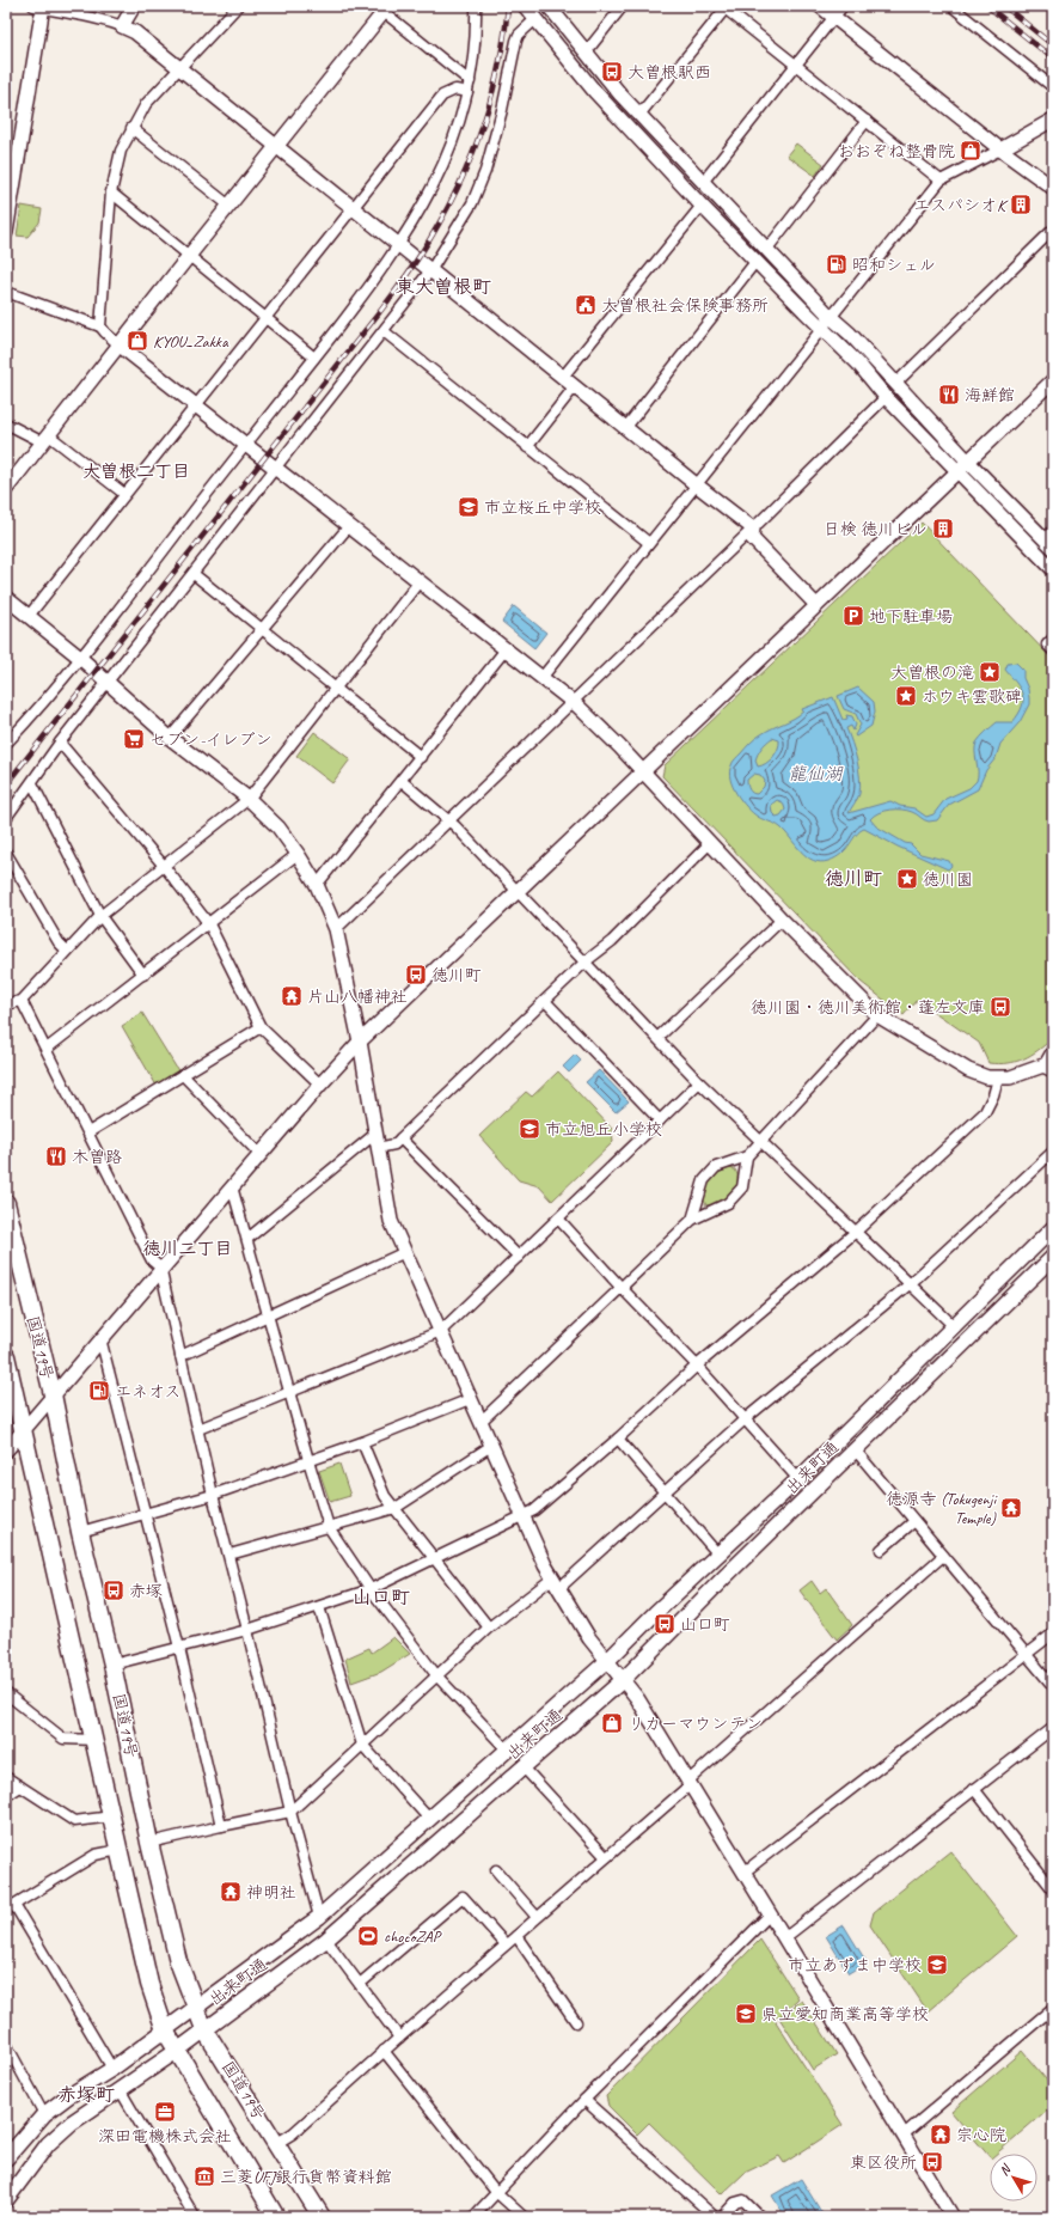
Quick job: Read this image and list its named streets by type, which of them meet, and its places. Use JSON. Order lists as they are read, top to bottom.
{
  "streets": {
    "highway": ["国道19号"],
    "main road": ["出来町通"]
  },
  "crossings": [
    ["国道19号", "出来町通"]
  ],
  "districts": [
    "東大曽根町",
    "大曽根二丁目",
    "徳川町",
    "徳川二丁目",
    "山口町",
    "赤塚町"
  ],
  "water": ["龍仙湖"],
  "places": {
    "bus stop": [
      "大曽根駅西",
      "徳川町",
      "徳川園・徳川美術館・蓬左文庫",
      "赤塚",
      "山口町",
      "東区役所"
    ],
    "shop": ["おおぞね整骨院", "KYOU_Zakka", "リカーマウンテン"],
    "building": ["エスパシオK", "日検 徳川ビル"],
    "fuel station": ["昭和シェル", "エネオス"],
    "public building": ["大曽根社会保険事務所"],
    "restaurant": ["海鮮館", "木曽路"],
    "school or university": [
      "市立桜丘中学校",
      "市立旭丘小学校",
      "市立あずま中学校",
      "県立愛知商業高等学校"
    ],
    "parking": ["地下駐車場"],
    "place": ["大曽根の滝", "ホウキ雲歌碑", "徳川園"],
    "supermarket": ["セブン-イレブン"],
    "temple": [
      "片山八幡神社",
      "徳源寺 (Tokugenji Temple)",
      "神明社",
      "宗心院"
    ],
    "sports": ["chocoZAP"],
    "office": ["深田電機株式会社"],
    "museum": ["三菱UFJ銀行貨幣資料館"]
  },
  "north": "top left"
}
